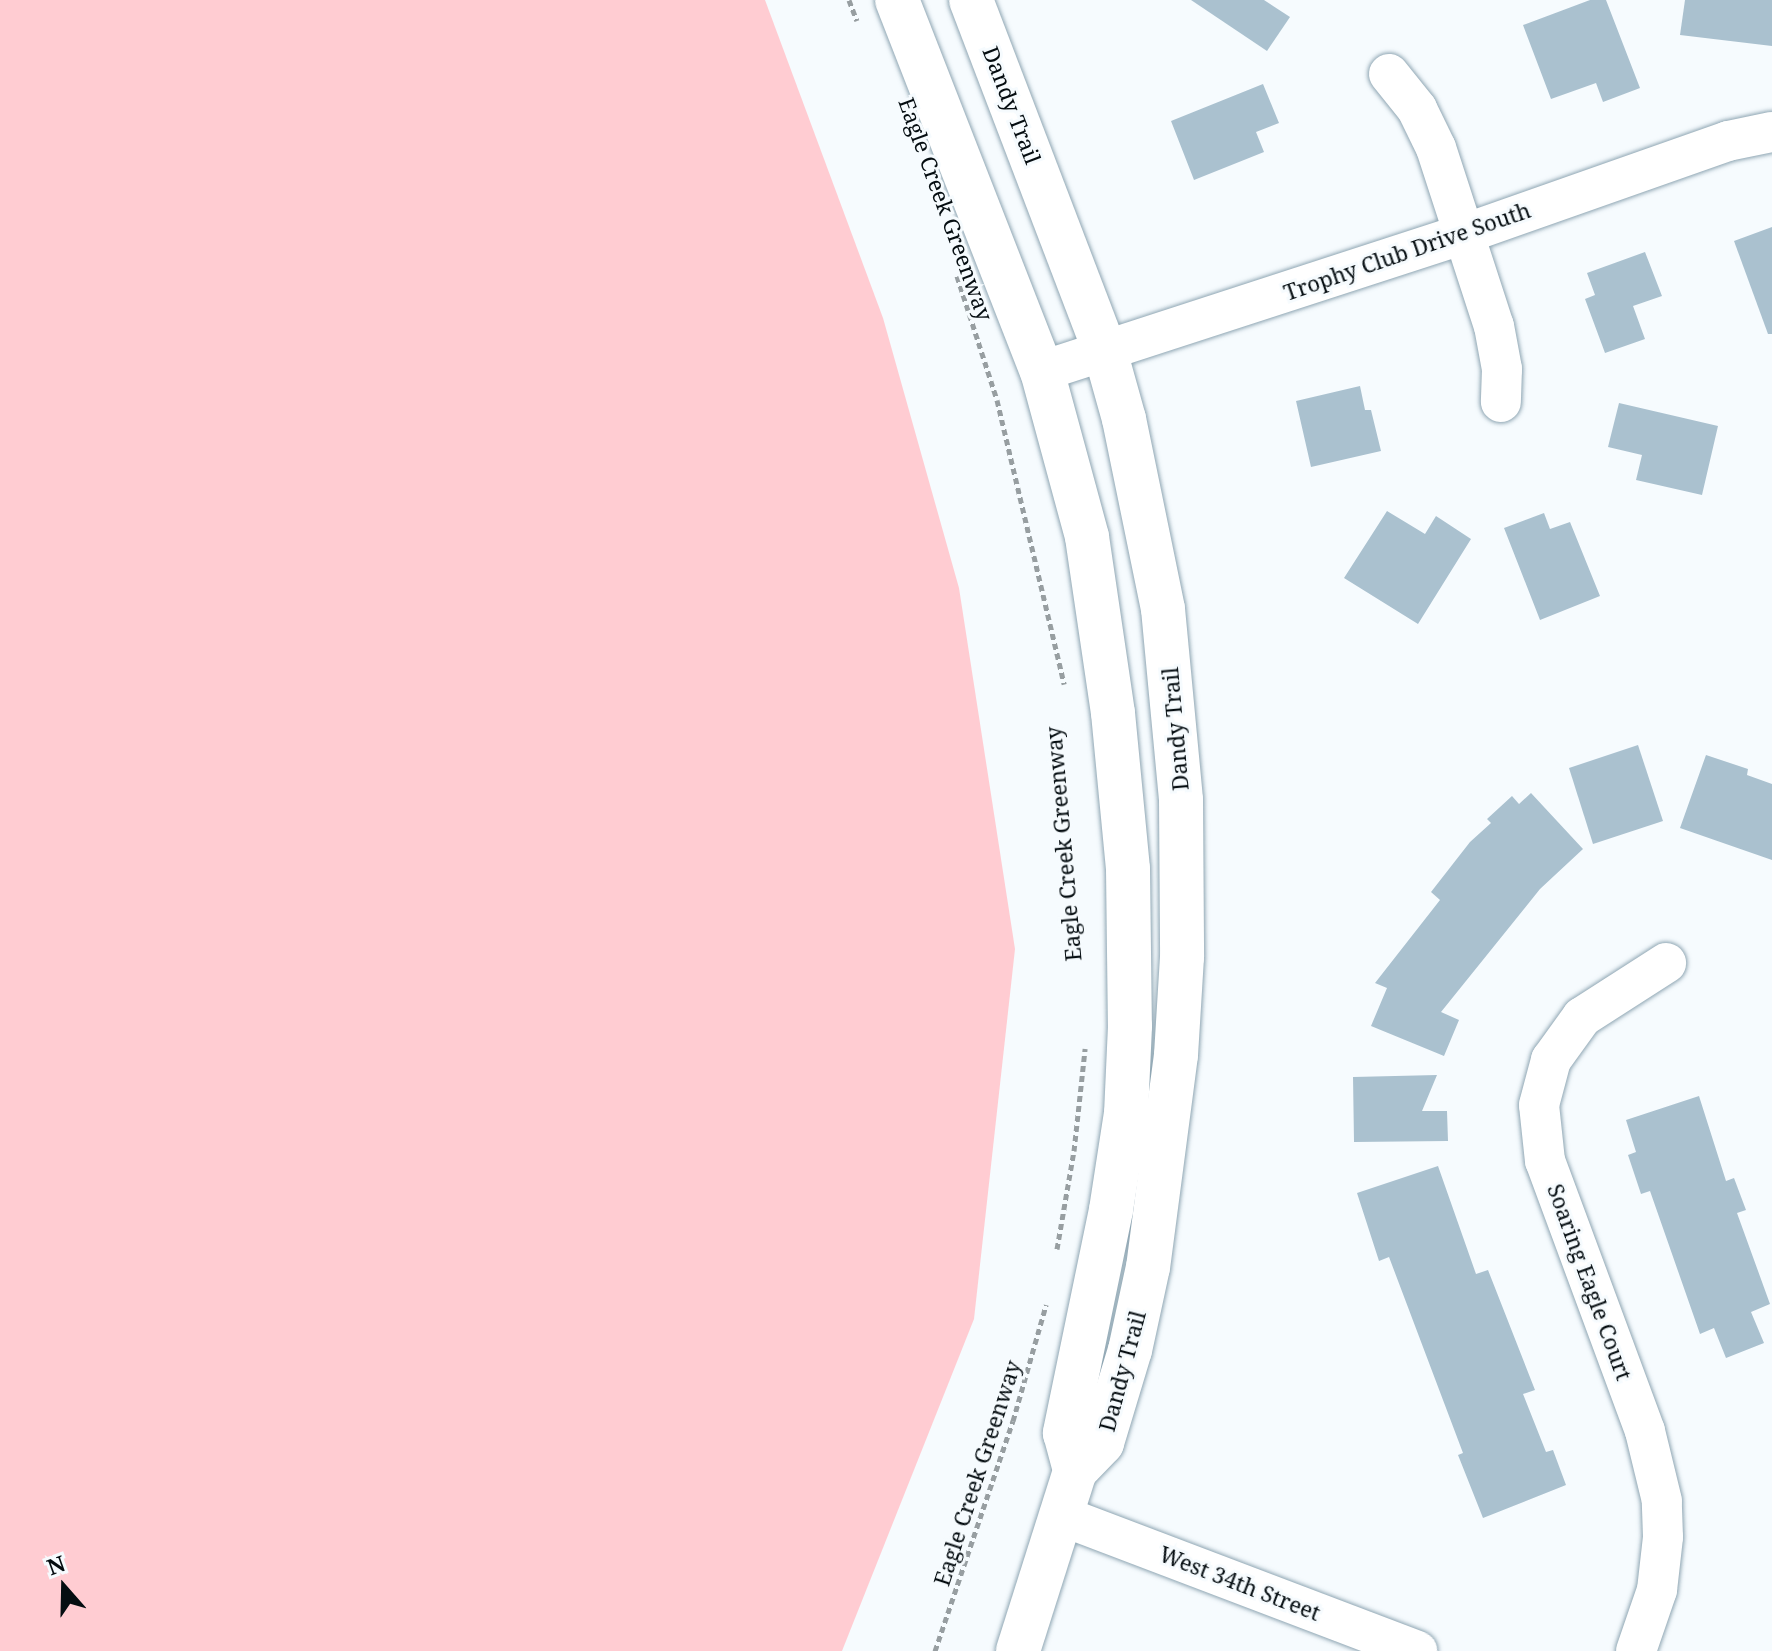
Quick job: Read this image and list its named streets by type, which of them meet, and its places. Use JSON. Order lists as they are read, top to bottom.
{
  "streets": {
    "main road": ["Dandy Trail"],
    "street": ["Trophy Club Drive South", "Soaring Eagle Court", "West 34th Street"],
    "path": ["Eagle Creek Greenway"]
  },
  "crossings": [
    ["Dandy Trail", "Trophy Club Drive South"],
    ["Dandy Trail", "West 34th Street"]
  ],
  "north": "top"
}
